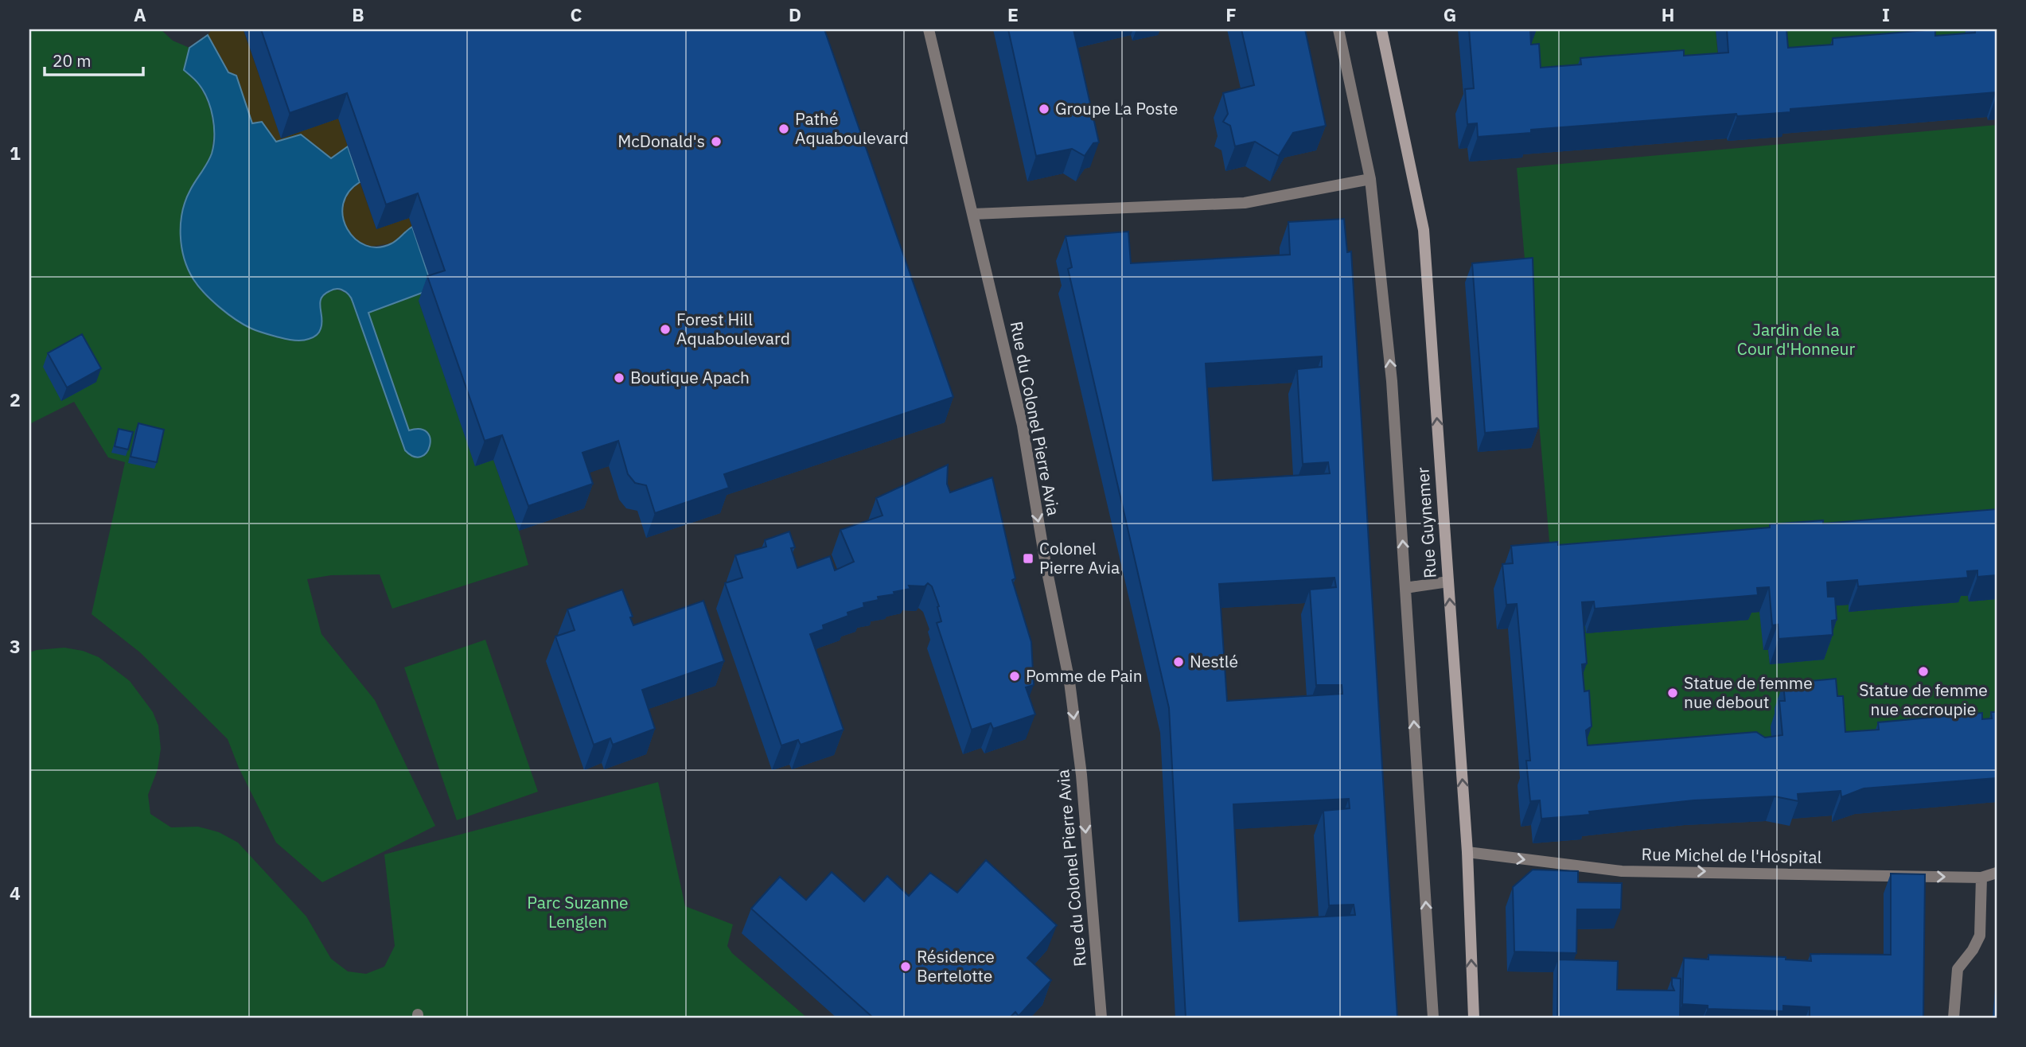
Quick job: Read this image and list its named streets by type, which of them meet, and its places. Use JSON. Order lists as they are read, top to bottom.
{
  "streets": {
    "main road": ["Rue Guynemer"],
    "street": ["Rue du Colonel Pierre Avia", "Rue Michel de l'Hospital"]
  },
  "crossings": [
    ["Rue Guynemer", "Rue Michel de l'Hospital"]
  ],
  "one_way": ["Rue du Colonel Pierre Avia", "Rue Guynemer", "Rue Michel de l'Hospital"],
  "parks": ["Jardin de la Cour d'Honneur", "Parc Suzanne Lenglen"],
  "places": {
    "other": [
      "Groupe La Poste",
      "Pathé Aquaboulevard",
      "McDonald's",
      "Forest Hill Aquaboulevard",
      "Boutique Apach",
      "Nestlé",
      "Statue de femme nue accroupie",
      "Pomme de Pain",
      "Statue de femme nue debout",
      "Résidence Bertelotte"
    ],
    "transit": ["Colonel Pierre Avia"]
  },
  "scale_bar": "20 m",
  "grid": {
    "columns": [
      "A",
      "B",
      "C",
      "D",
      "E",
      "F",
      "G",
      "H",
      "I"
    ],
    "rows": [
      "1",
      "2",
      "3",
      "4"
    ]
  }
}
